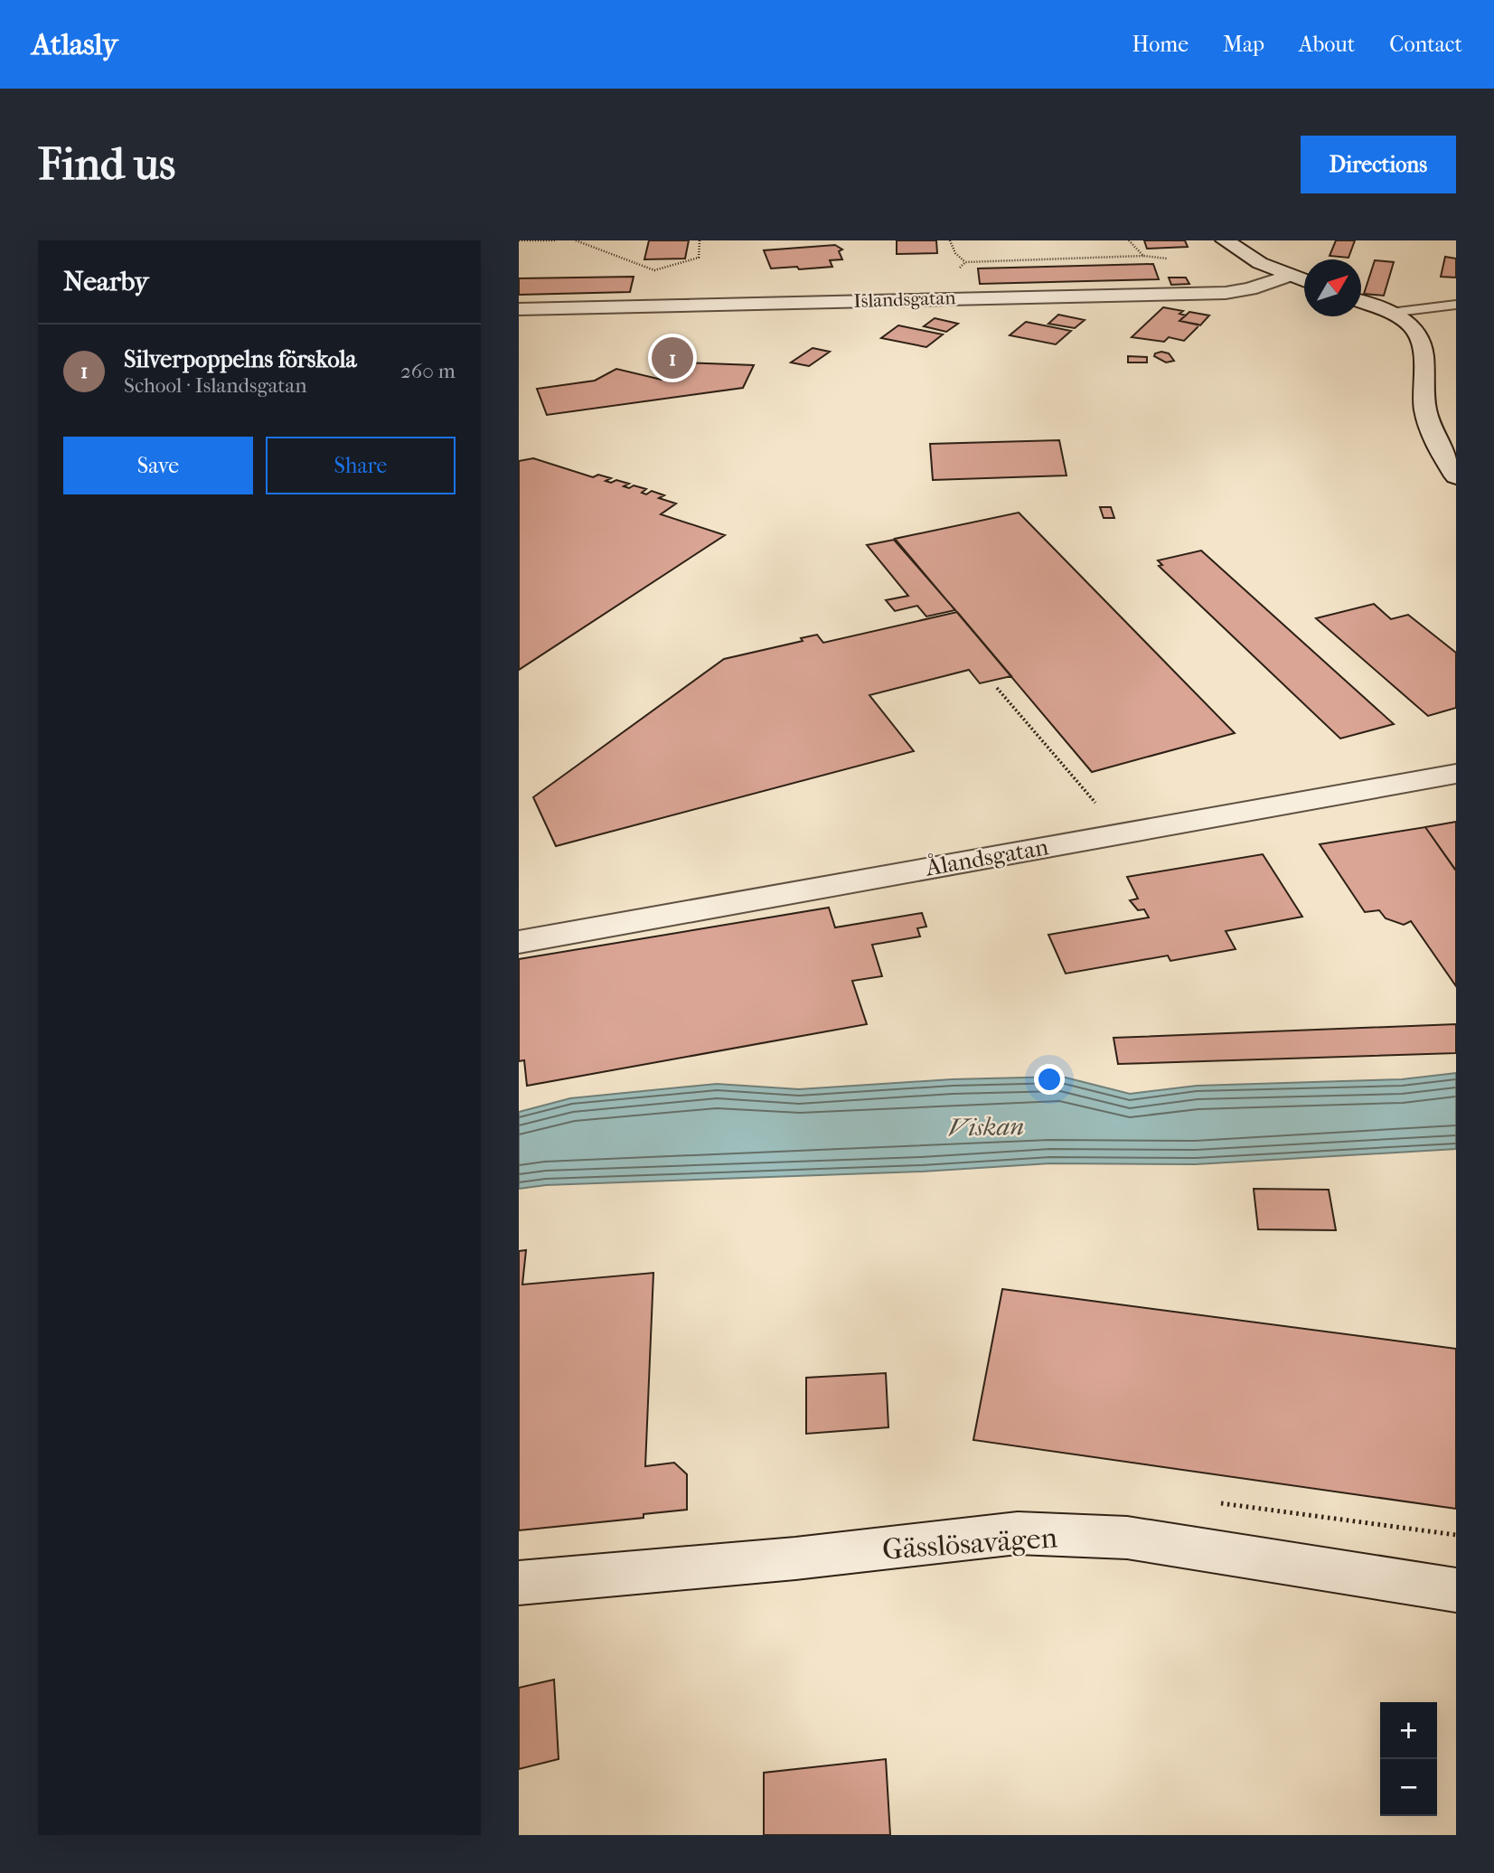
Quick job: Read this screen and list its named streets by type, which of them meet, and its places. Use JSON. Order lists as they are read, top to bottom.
{
  "streets": {
    "street": ["Islandsgatan", "Ålandsgatan", "Gässlösavägen"]
  },
  "water": ["Viskan"],
  "north": "top right",
  "page": {
    "header": "Atlasly",
    "nav": [
      "Home",
      "Map",
      "About",
      "Contact"
    ],
    "buttons": [
      "Directions",
      ["Save", "Share"]
    ],
    "title": "Find us",
    "heading": "Nearby",
    "list": [
      {
        "mark": "1",
        "name": "Silverpoppelns förskola",
        "note": "School · Islandsgatan",
        "value": "260 m"
      }
    ],
    "pins": "1",
    "map_buttons": ["+", "−"]
  }
}
